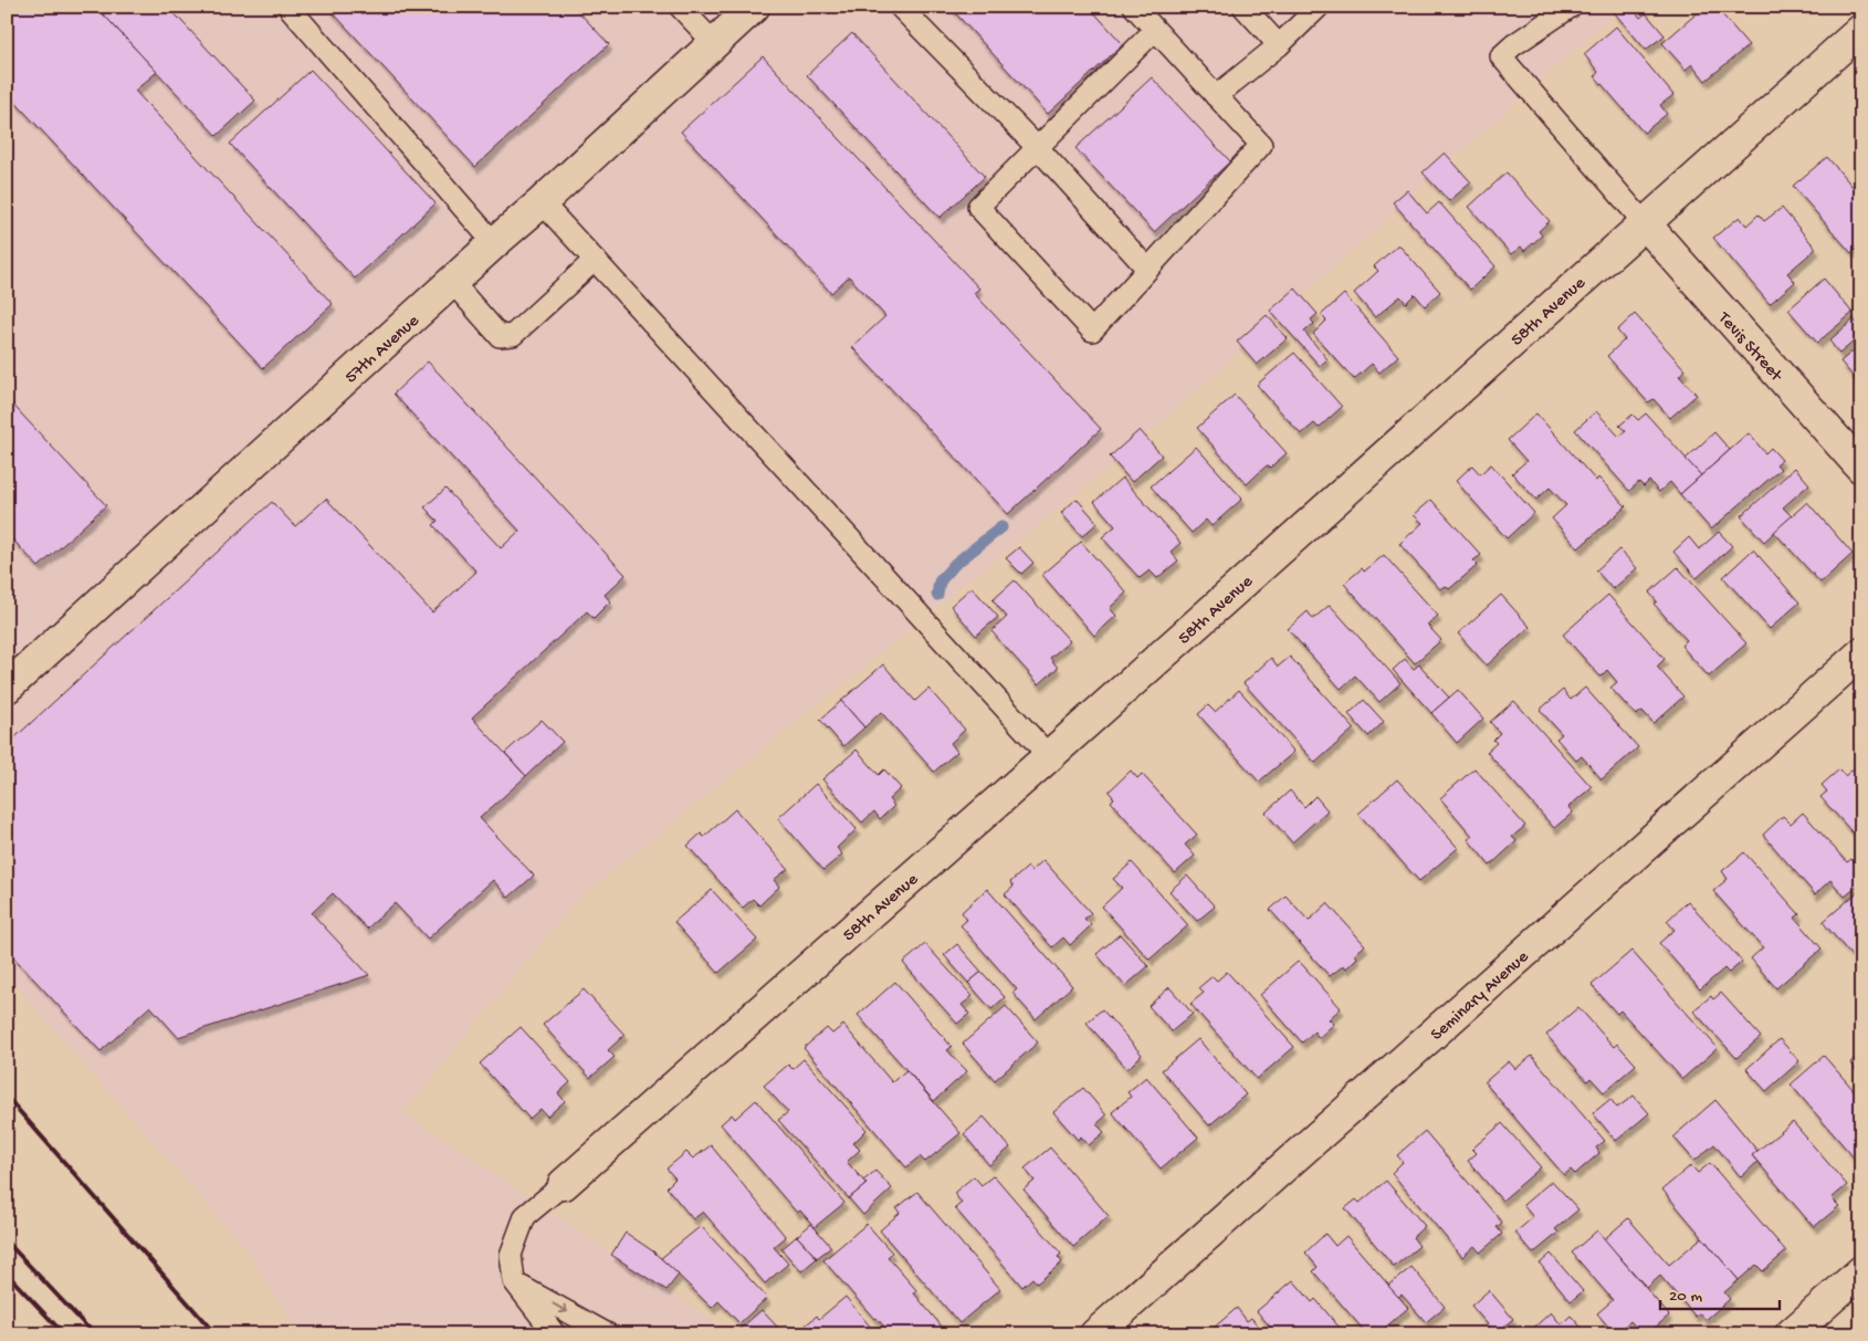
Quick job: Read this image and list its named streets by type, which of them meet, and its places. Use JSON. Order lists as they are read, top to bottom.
{
  "streets": {
    "street": [
      "58th Avenue",
      "Tevis Street",
      "57th Avenue",
      "Seminary Avenue"
    ]
  },
  "crossings": [
    ["58th Avenue", "Tevis Street"]
  ],
  "scale_bar": "20 m"
}
